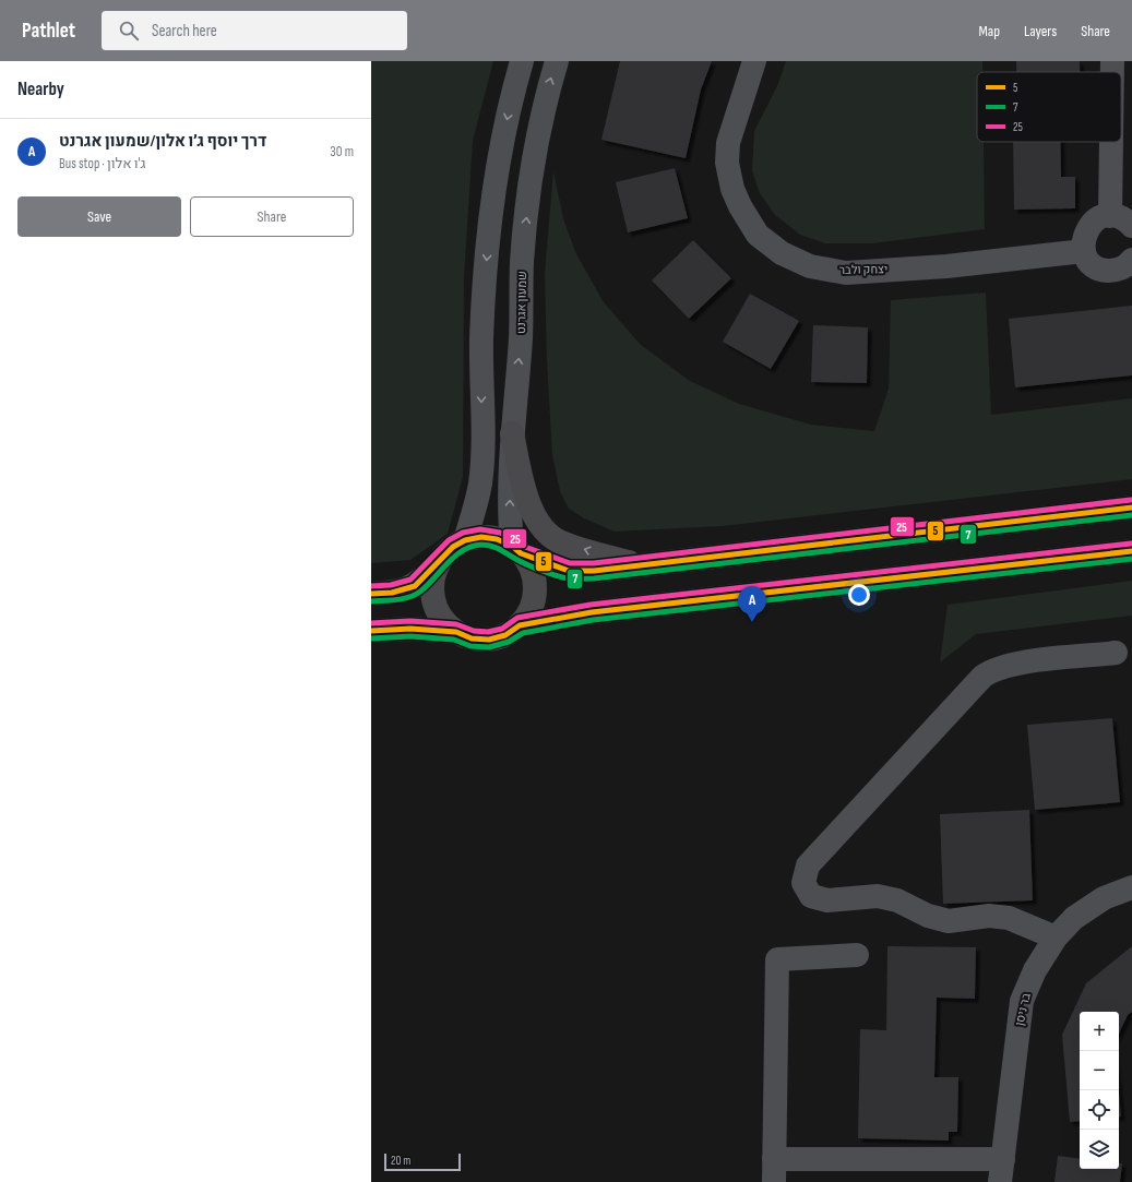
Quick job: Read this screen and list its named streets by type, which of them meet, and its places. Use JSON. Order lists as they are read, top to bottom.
{
  "streets": {
    "street": ["יצחק ולבר", "שמעון אגרנט", "בר ניסן"]
  },
  "lines": ["transit line 25", "transit line 5", "transit line 7"],
  "legend": ["5", "7", "25"],
  "scale_bar": "20 m",
  "page": {
    "header": "Pathlet",
    "search": "Search here",
    "nav": ["Map", "Layers", "Share"],
    "heading": "Nearby",
    "list": [
      {
        "mark": "A",
        "name": "דרך יוסף ג׳ו אלון/שמעון אגרנט",
        "note": "Bus stop · ג'ו אלון",
        "value": "30 m"
      }
    ],
    "buttons": ["Save", "Share"],
    "pins": "A",
    "map_buttons": ["+", "−"],
    "scale": "20 m"
  }
}
